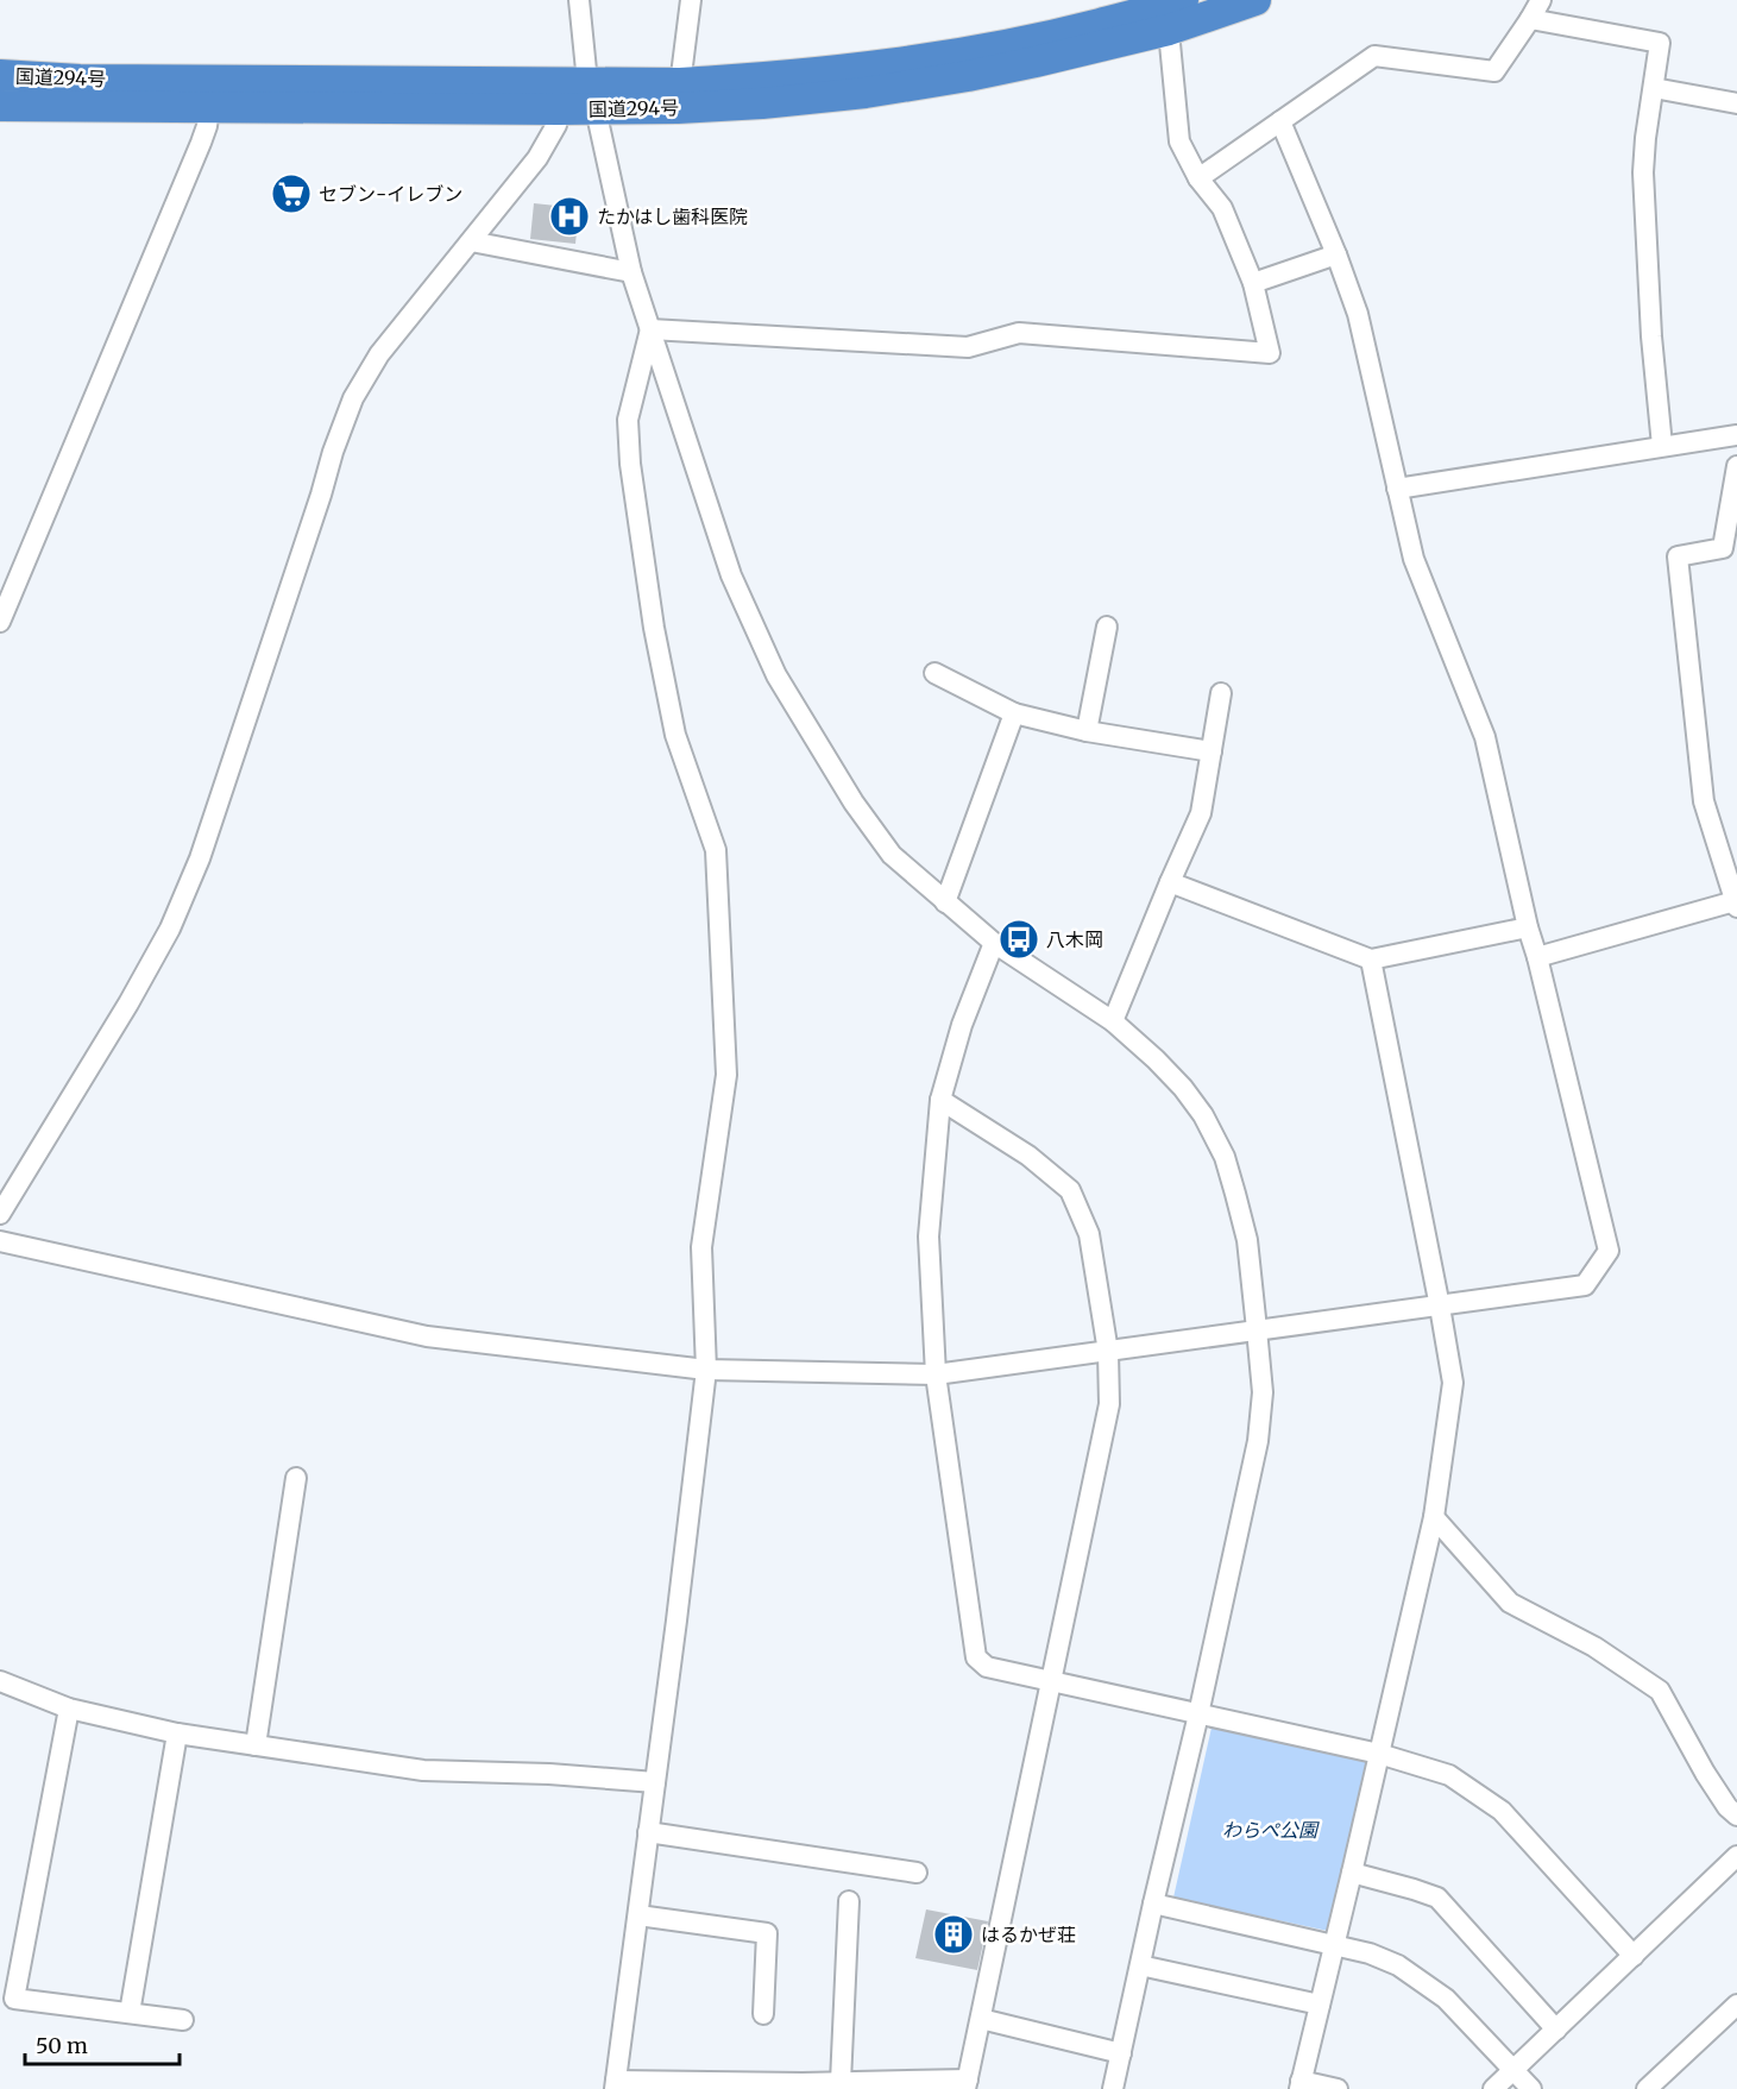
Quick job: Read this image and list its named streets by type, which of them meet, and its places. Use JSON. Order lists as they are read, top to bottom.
{
  "streets": {
    "highway": ["国道294号"]
  },
  "parks": ["わらぺ公園"],
  "places": {
    "supermarket": ["セブン-イレブン"],
    "hospital": ["たかはし歯科医院"],
    "bus stop": ["八木岡"],
    "building": ["はるかぜ荘"]
  },
  "scale_bar": "50 m"
}
